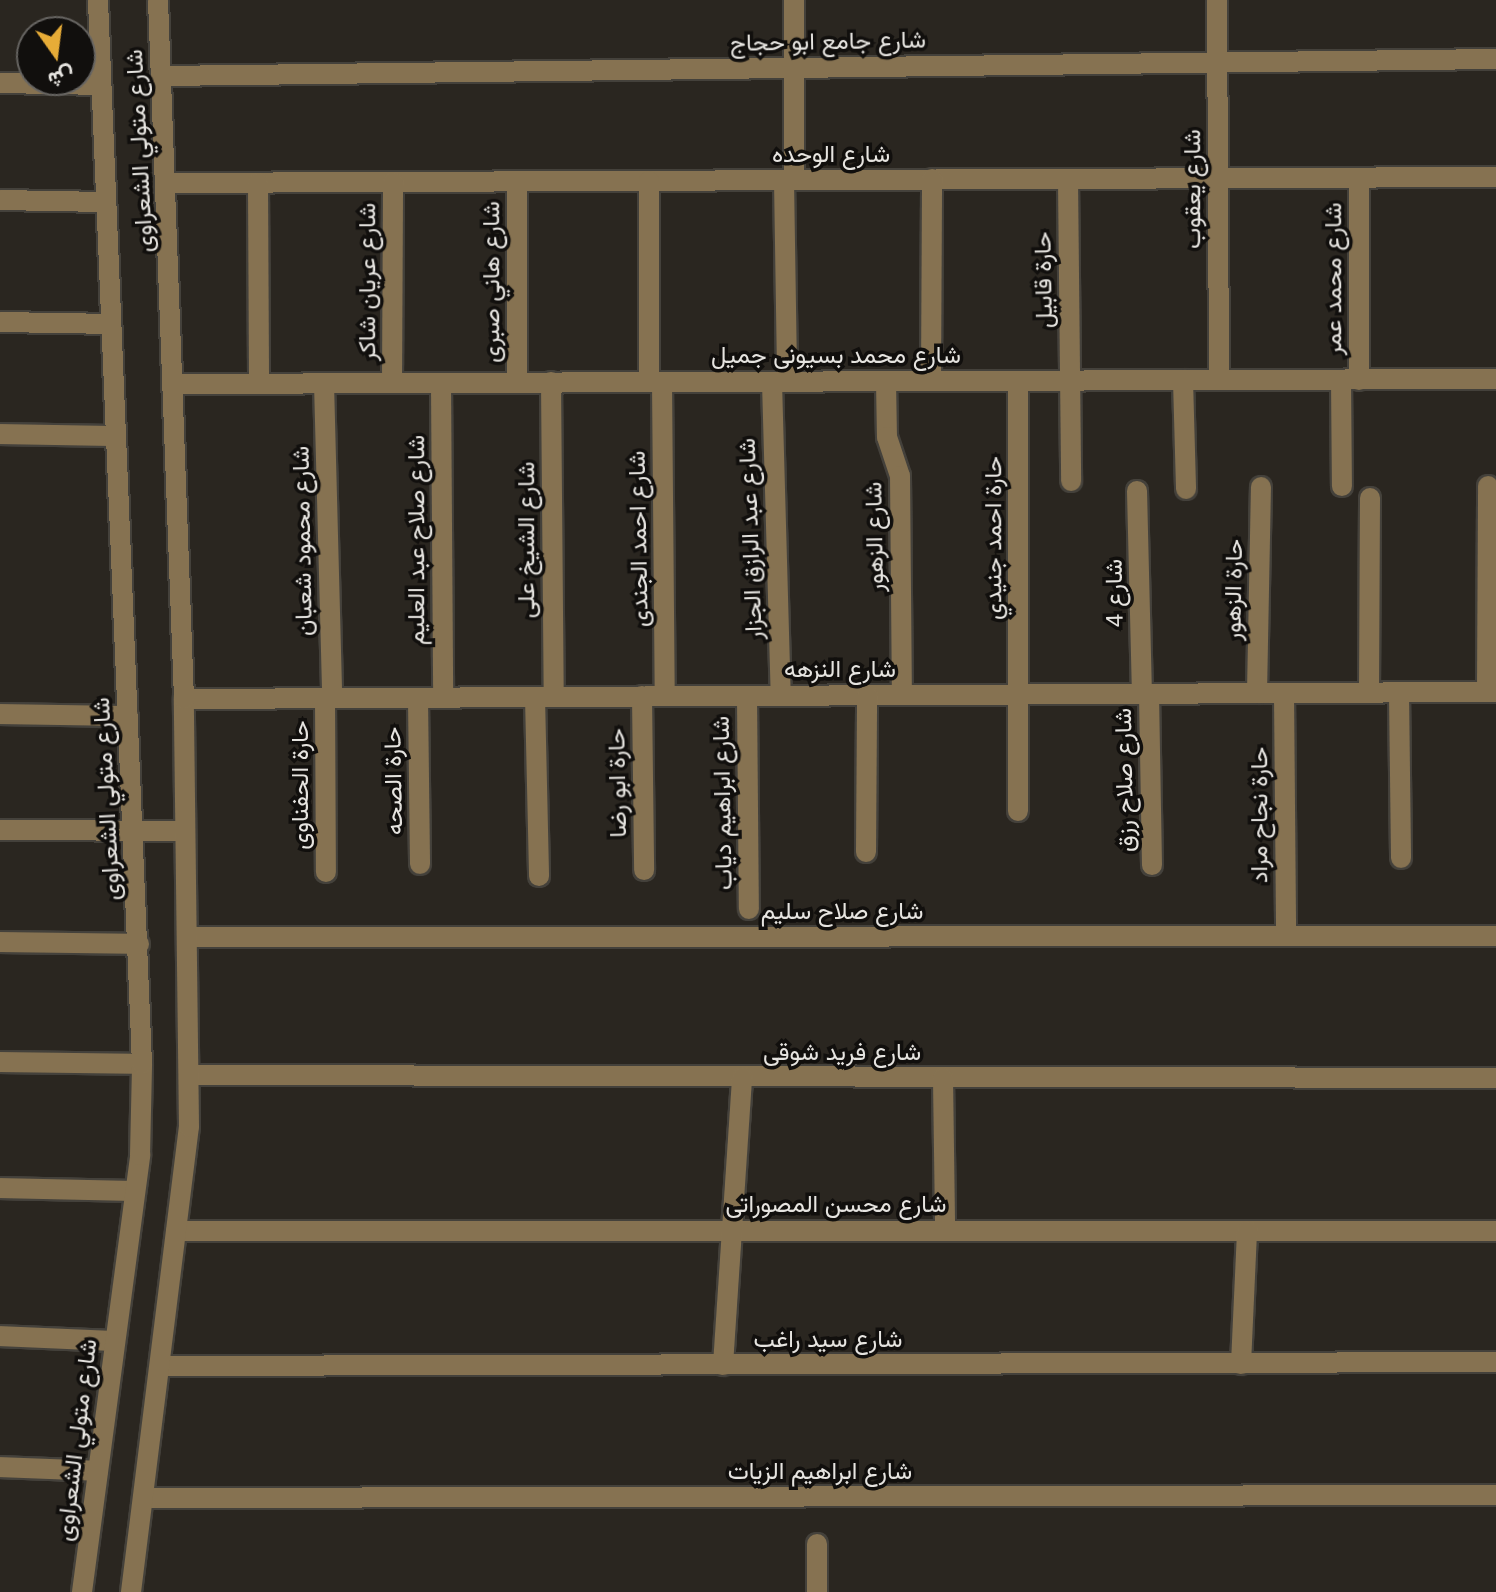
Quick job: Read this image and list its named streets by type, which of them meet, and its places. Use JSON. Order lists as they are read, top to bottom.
{
  "streets": {
    "street": [
      "شارع جامع ابو حجاج",
      "شارع متولي الشعراوى",
      "شارع الوحده",
      "شارع يعقوب",
      "شارع محمد عمر",
      "حارة قابيل",
      "شارع عريان شاكر",
      "شارع هاني صبرى",
      "شارع محمد بسيونى جميل",
      "شارع الزهور",
      "حارة احمد جنيدي",
      "شارع احمد الجندى",
      "شارع عبد الرازق الجزار",
      "شارع صلاح عبد العليم",
      "شارع الشيخ على",
      "شارع محمود شعبان",
      "حارة الزهور",
      "شارع 4",
      "شارع النزهه",
      "شارع صلاح رزق",
      "حارة الصحه",
      "حارة ابو رضا",
      "حارة الحفناوى",
      "شارع ابراهيم دياب",
      "حارة نجاح مراد",
      "شارع صلاح سليم",
      "شارع فريد شوقى",
      "شارع محسن المصوراتى",
      "شارع سيد راغب",
      "شارع ابراهيم الزيات"
    ]
  },
  "crossings": [
    ["شارع جامع ابو حجاج", "شارع متولي الشعراوى"],
    ["شارع جامع ابو حجاج", "شارع يعقوب"],
    ["شارع جامع ابو حجاج", "شارع عبد الرازق الجزار"],
    ["شارع متولي الشعراوى", "شارع الوحده"],
    ["شارع متولي الشعراوى", "شارع محمد بسيونى جميل"],
    ["شارع متولي الشعراوى", "شارع النزهه"],
    ["شارع متولي الشعراوى", "شارع صلاح سليم"],
    ["شارع متولي الشعراوى", "شارع فريد شوقى"],
    ["شارع متولي الشعراوى", "شارع محسن المصوراتى"],
    ["شارع متولي الشعراوى", "شارع سيد راغب"],
    ["شارع متولي الشعراوى", "شارع ابراهيم الزيات"],
    ["شارع الوحده", "شارع يعقوب"],
    ["شارع الوحده", "شارع محمد عمر"],
    ["شارع الوحده", "حارة قابيل"],
    ["شارع الوحده", "شارع عريان شاكر"],
    ["شارع الوحده", "شارع هاني صبرى"],
    ["شارع الوحده", "شارع احمد الجندى"],
    ["شارع الوحده", "شارع عبد الرازق الجزار"],
    ["شارع يعقوب", "شارع محمد بسيونى جميل"],
    ["شارع محمد عمر", "شارع محمد بسيونى جميل"],
    ["حارة قابيل", "شارع محمد بسيونى جميل"],
    ["شارع عريان شاكر", "شارع محمد بسيونى جميل"],
    ["شارع هاني صبرى", "شارع محمد بسيونى جميل"],
    ["شارع محمد بسيونى جميل", "شارع الزهور"],
    ["شارع محمد بسيونى جميل", "حارة احمد جنيدي"],
    ["شارع محمد بسيونى جميل", "شارع احمد الجندى"],
    ["شارع محمد بسيونى جميل", "شارع عبد الرازق الجزار"],
    ["شارع محمد بسيونى جميل", "شارع صلاح عبد العليم"],
    ["شارع محمد بسيونى جميل", "شارع الشيخ على"],
    ["شارع محمد بسيونى جميل", "شارع محمود شعبان"],
    ["شارع الزهور", "شارع النزهه"],
    ["حارة احمد جنيدي", "شارع النزهه"],
    ["شارع احمد الجندى", "شارع النزهه"],
    ["شارع عبد الرازق الجزار", "شارع النزهه"],
    ["شارع صلاح عبد العليم", "شارع النزهه"],
    ["شارع الشيخ على", "شارع النزهه"],
    ["شارع محمود شعبان", "شارع النزهه"],
    ["شارع محمود شعبان", "حارة الحفناوى"],
    ["حارة الزهور", "شارع النزهه"],
    ["شارع 4", "شارع النزهه"],
    ["شارع 4", "شارع صلاح رزق"],
    ["شارع النزهه", "شارع صلاح رزق"],
    ["شارع النزهه", "حارة الصحه"],
    ["شارع النزهه", "حارة ابو رضا"],
    ["شارع النزهه", "حارة الحفناوى"],
    ["شارع النزهه", "شارع ابراهيم دياب"],
    ["شارع النزهه", "حارة نجاح مراد"],
    ["حارة نجاح مراد", "شارع صلاح سليم"]
  ],
  "north": "bottom"
}
